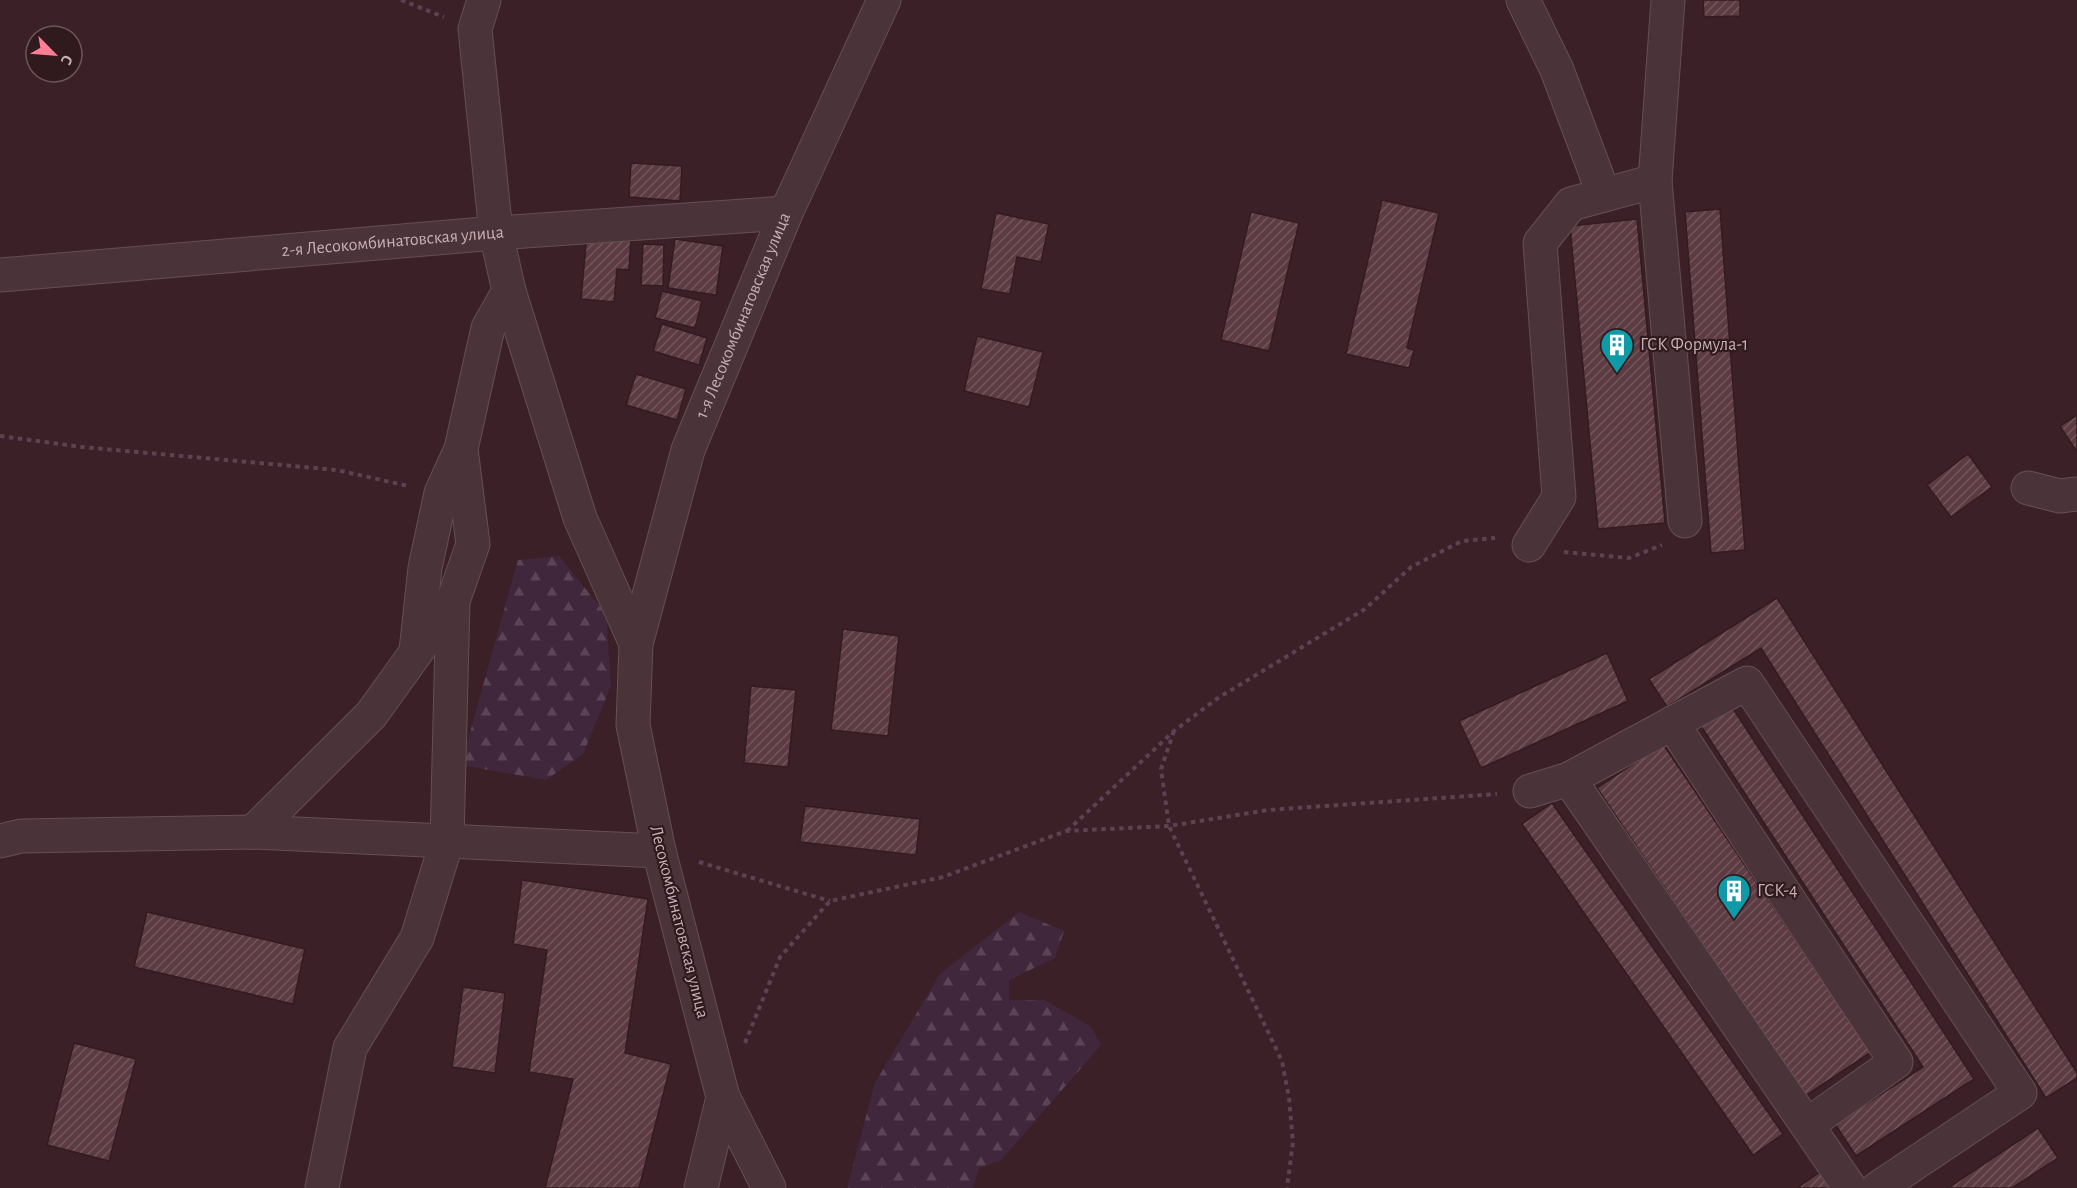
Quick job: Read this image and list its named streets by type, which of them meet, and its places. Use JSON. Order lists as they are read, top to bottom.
{
  "streets": {
    "street": ["2-я Лесокомбинатовская улица", "1-я Лесокомбинатовская улица", "Лесокомбинатовская улица"]
  },
  "crossings": [
    ["2-я Лесокомбинатовская улица", "1-я Лесокомбинатовская улица"],
    ["1-я Лесокомбинатовская улица", "Лесокомбинатовская улица"]
  ],
  "places": {
    "building": ["ГСК Формула-1", "ГСК-4"]
  },
  "north": "bottom right"
}
